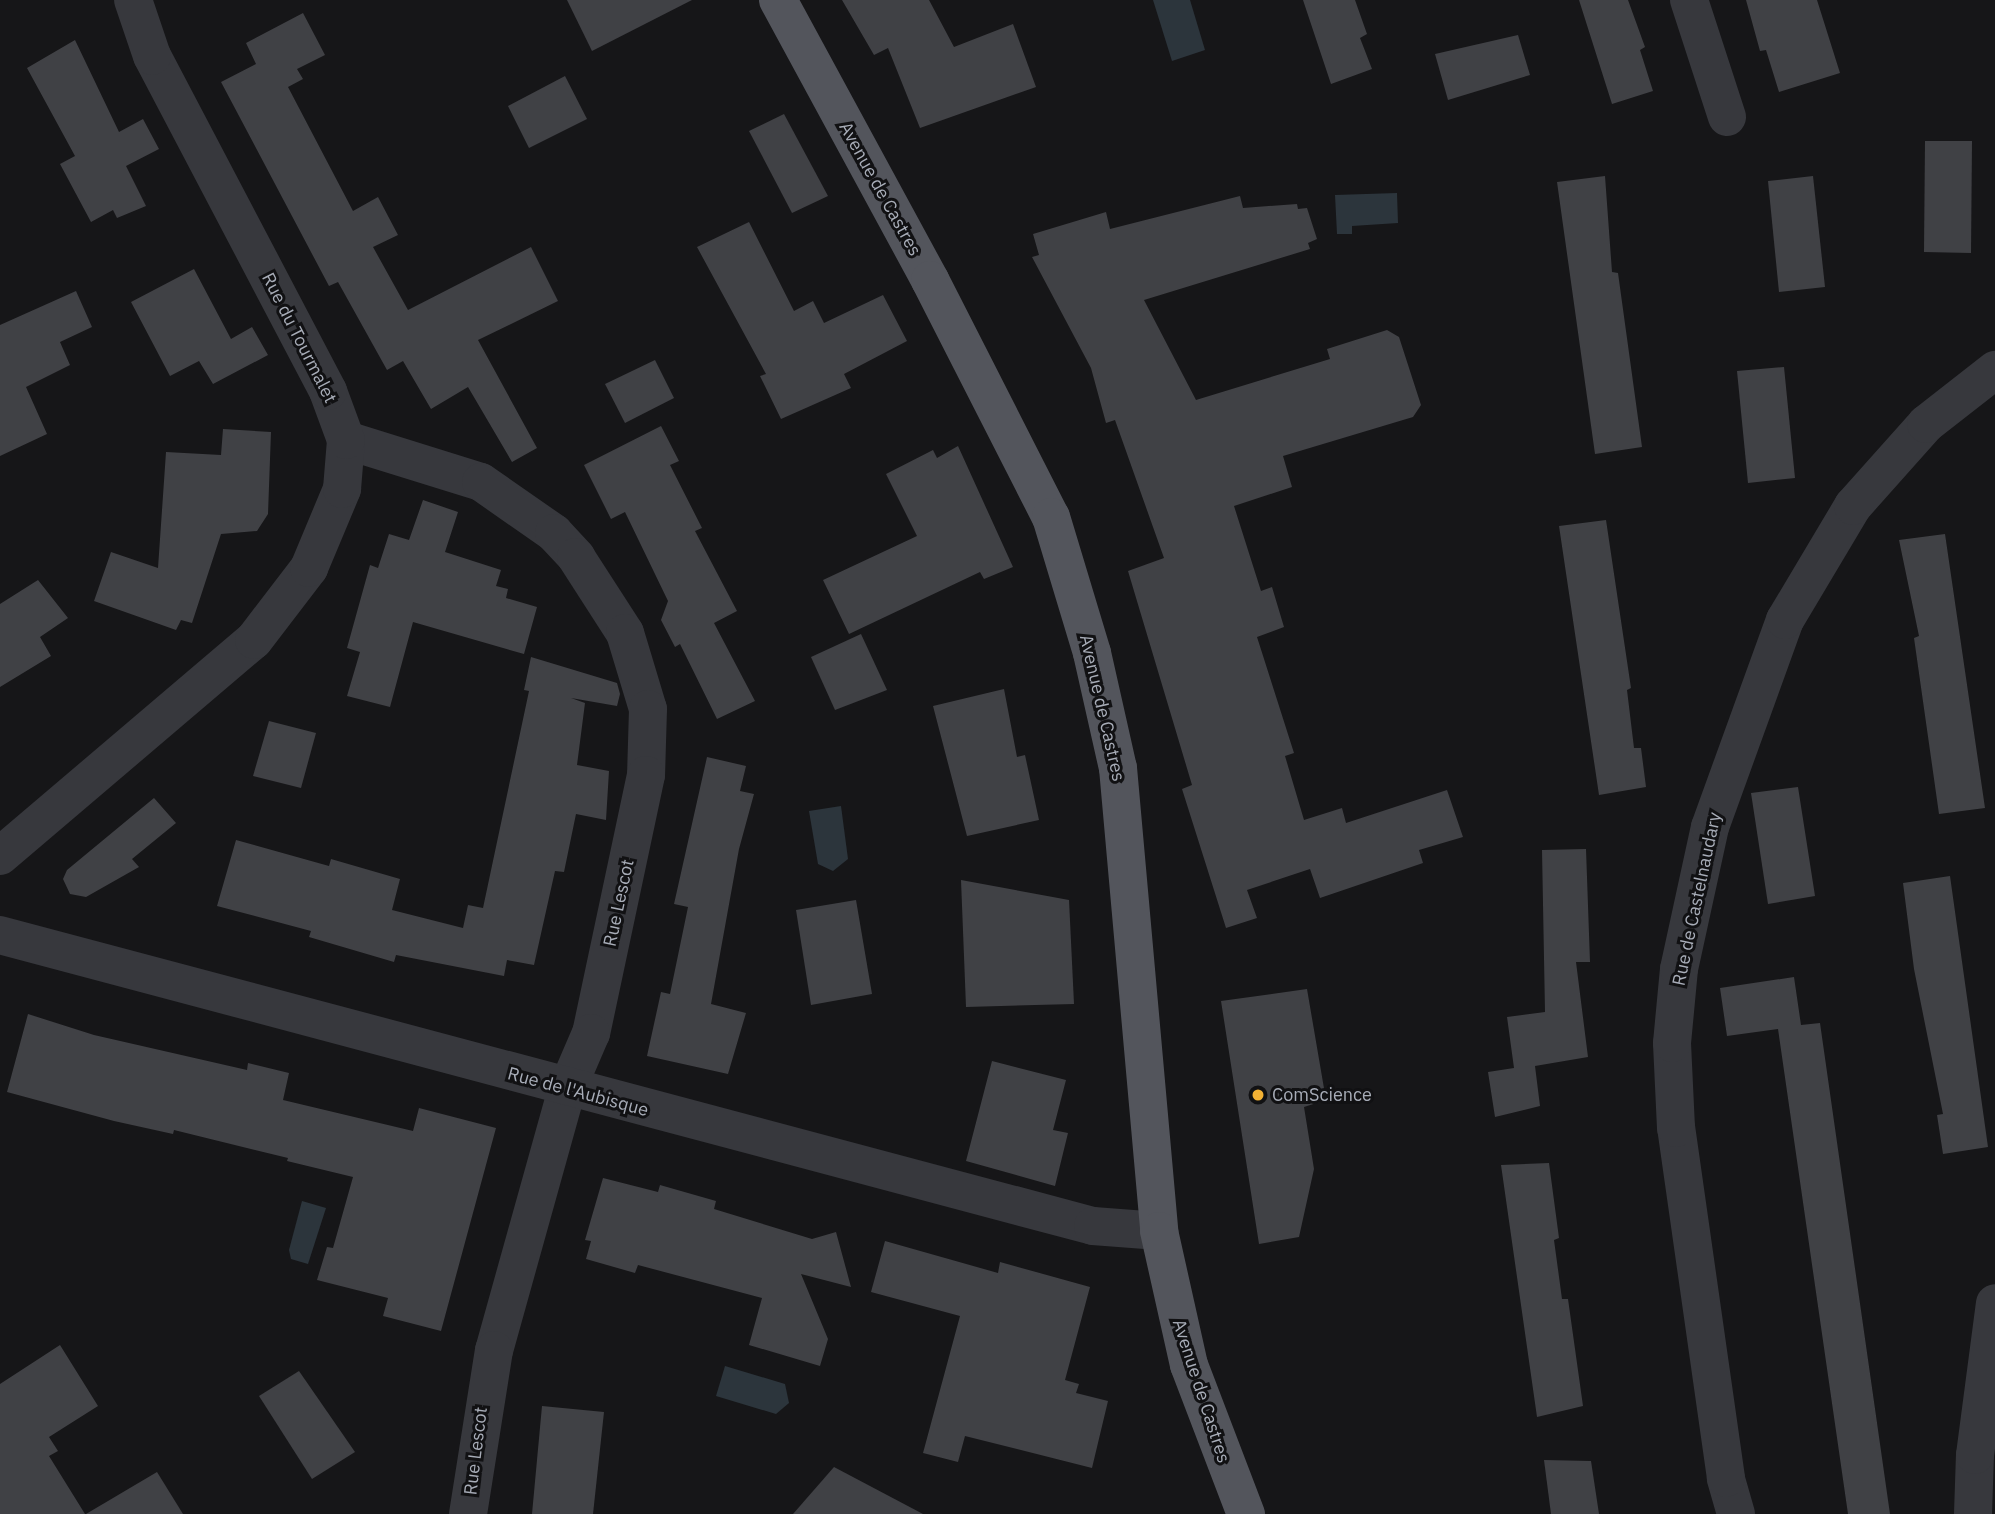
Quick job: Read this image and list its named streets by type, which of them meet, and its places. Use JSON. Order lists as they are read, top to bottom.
{
  "streets": {
    "main road": ["Avenue de Castres"],
    "street": [
      "Rue du Tourmalet",
      "Rue de Castelnaudary",
      "Rue Lescot",
      "Rue de l'Aubisque"
    ]
  },
  "crossings": [
    ["Avenue de Castres", "Rue de l'Aubisque"],
    ["Rue du Tourmalet", "Rue Lescot"],
    ["Rue Lescot", "Rue de l'Aubisque"]
  ],
  "places": ["ComScience"]
}
